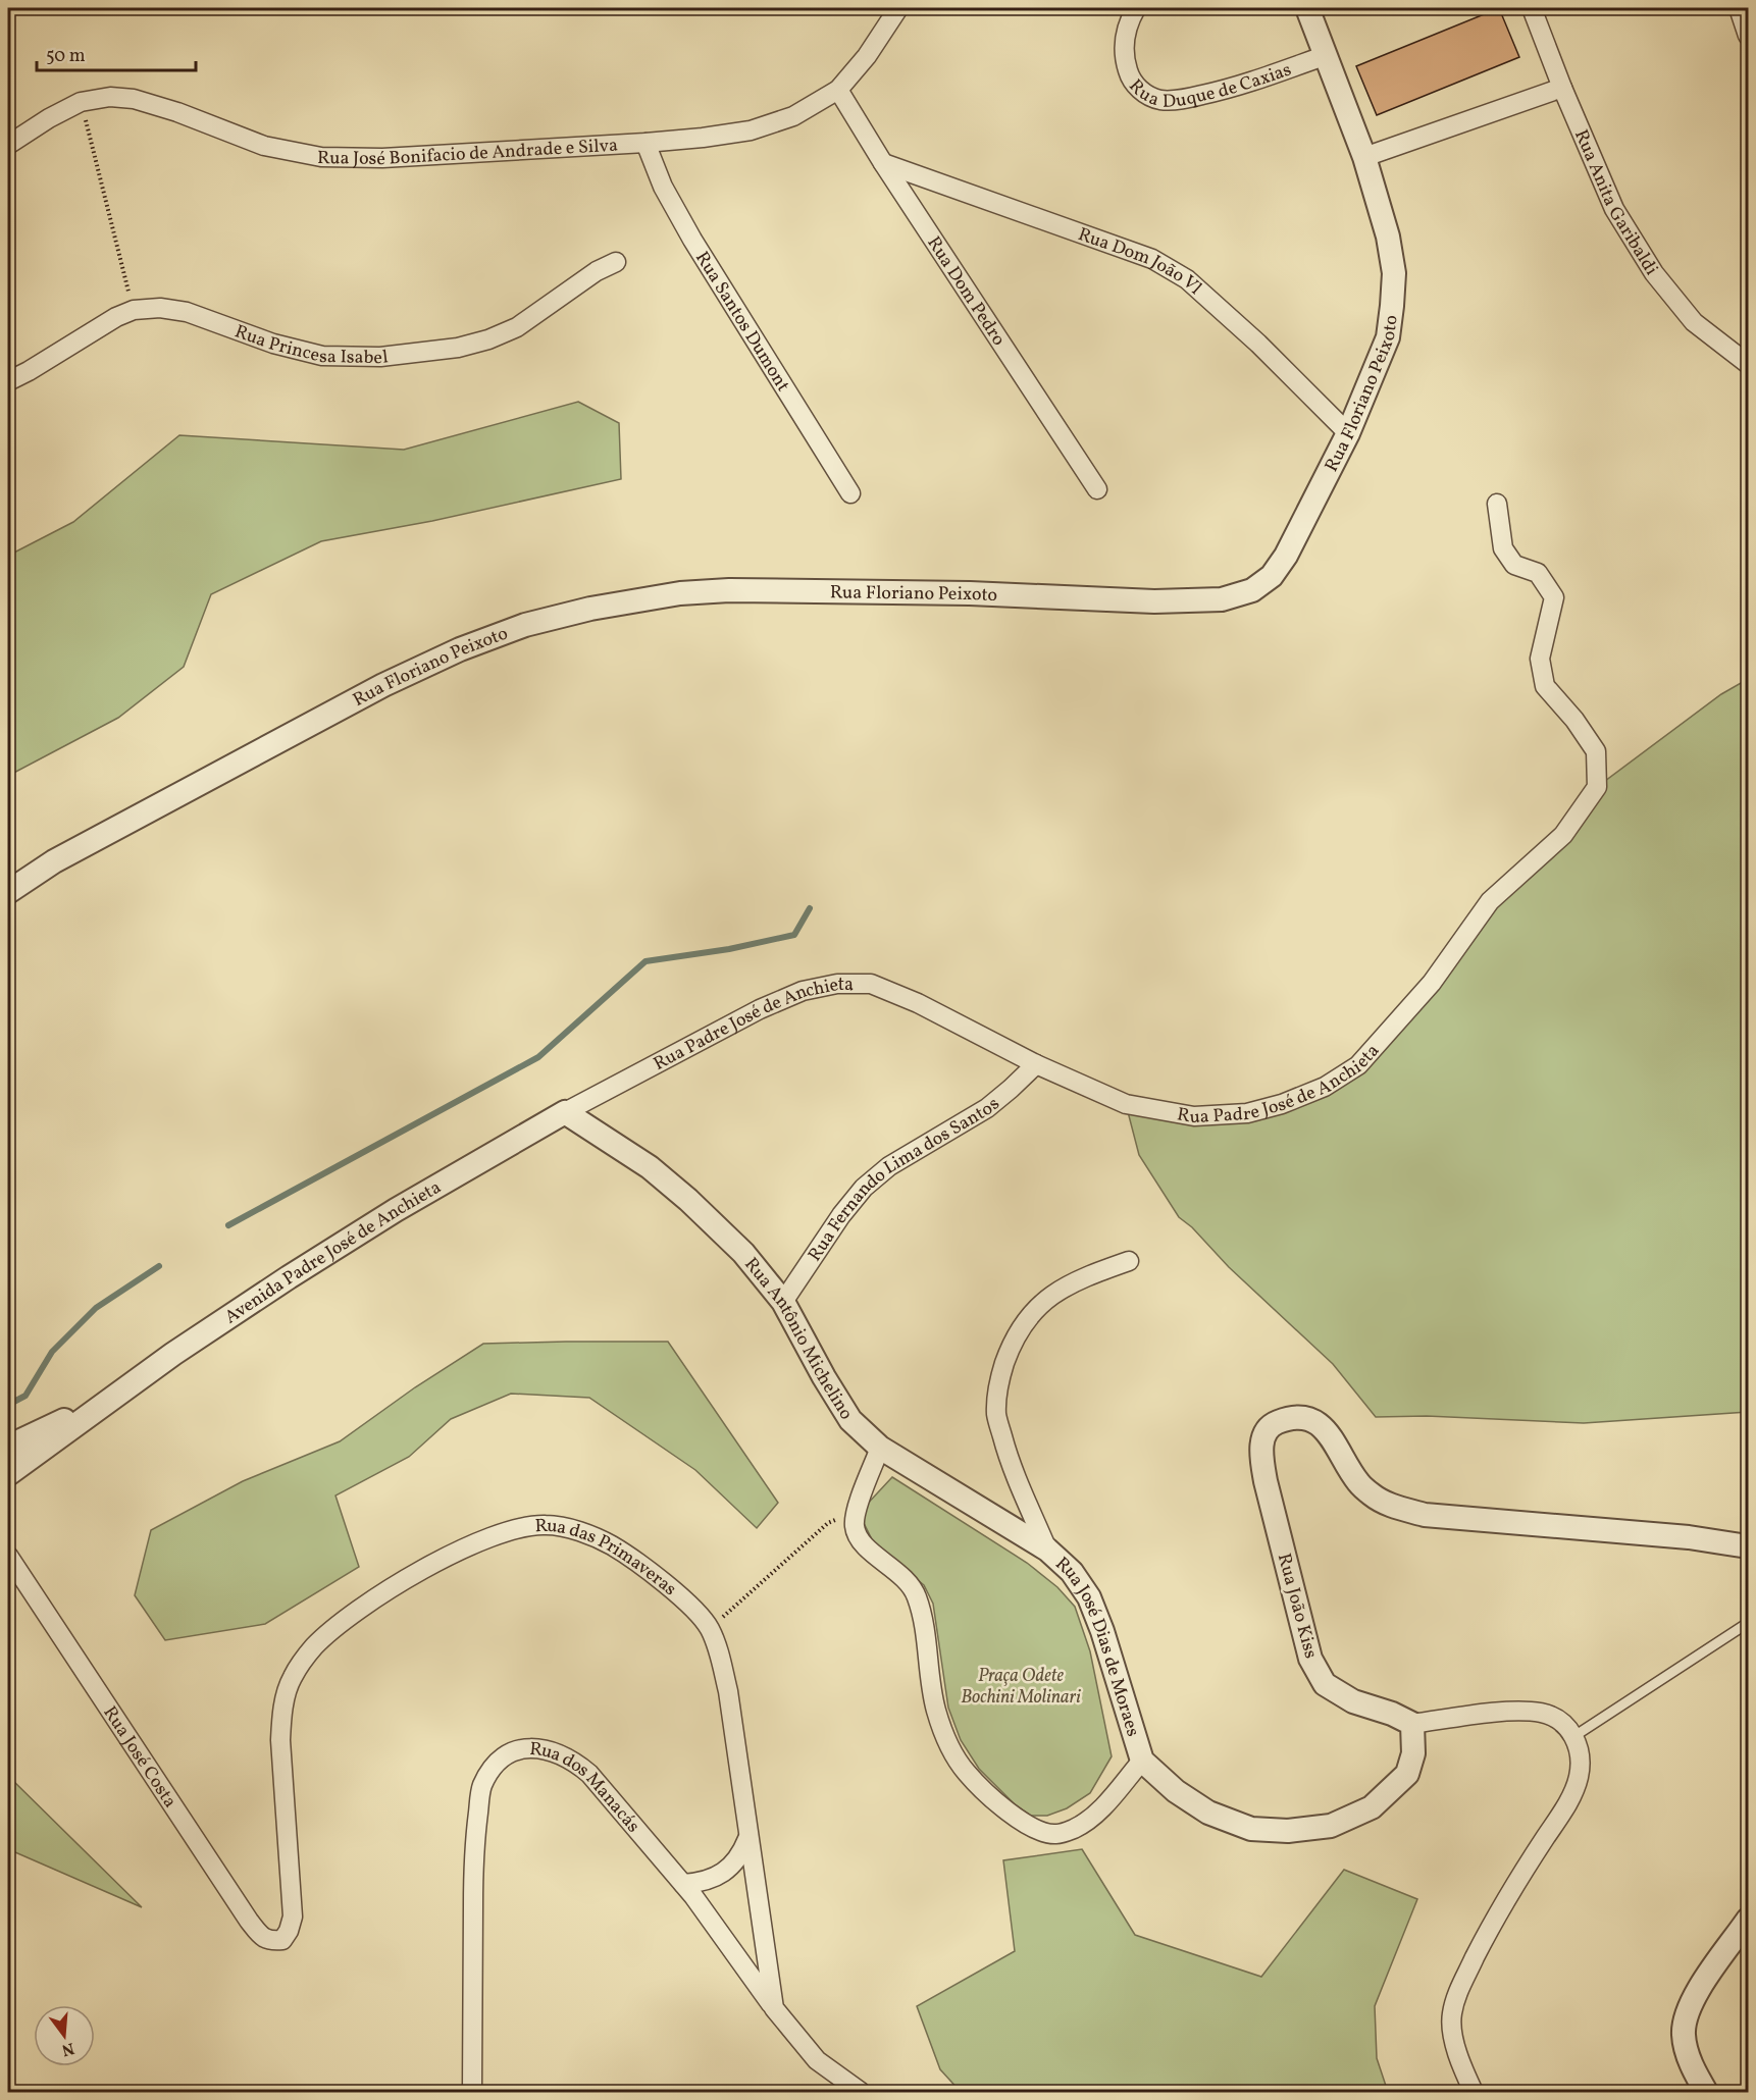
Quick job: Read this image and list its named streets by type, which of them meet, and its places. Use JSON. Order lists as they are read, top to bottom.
{
  "streets": {
    "street": [
      "Rua Duque de Caxias",
      "Rua José Bonifacio de Andrade e Silva",
      "Rua Anita Garibaldi",
      "Rua Dom João Vl",
      "Rua Dom Pedro",
      "Rua Santos Dumont",
      "Rua Princesa Isabel",
      "Rua Floriano Peixoto",
      "Rua Padre José de Anchieta",
      "Rua Fernando Lima dos Santos",
      "Avenida Padre José de Anchieta",
      "Rua Antônio Michelino",
      "Rua das Primaveras",
      "Rua João Kiss",
      "Rua José Dias de Moraes",
      "Rua José Costa",
      "Rua dos Manacás"
    ]
  },
  "crossings": [
    ["Rua Duque de Caxias", "Rua Floriano Peixoto"],
    ["Rua José Bonifacio de Andrade e Silva", "Rua Dom Pedro"],
    ["Rua José Bonifacio de Andrade e Silva", "Rua Santos Dumont"],
    ["Rua Dom João Vl", "Rua Dom Pedro"],
    ["Rua Dom João Vl", "Rua Floriano Peixoto"],
    ["Rua Padre José de Anchieta", "Rua Fernando Lima dos Santos"],
    ["Rua Padre José de Anchieta", "Avenida Padre José de Anchieta"],
    ["Rua Padre José de Anchieta", "Rua Antônio Michelino"],
    ["Rua Fernando Lima dos Santos", "Rua Antônio Michelino"],
    ["Avenida Padre José de Anchieta", "Rua Antônio Michelino"],
    ["Rua Antônio Michelino", "Rua José Dias de Moraes"],
    ["Rua das Primaveras", "Rua José Costa"],
    ["Rua das Primaveras", "Rua dos Manacás"],
    ["Rua João Kiss", "Rua José Dias de Moraes"]
  ],
  "parks": ["Praça Odete Bochini Molinari"],
  "scale_bar": "50 m",
  "north": "bottom"
}
